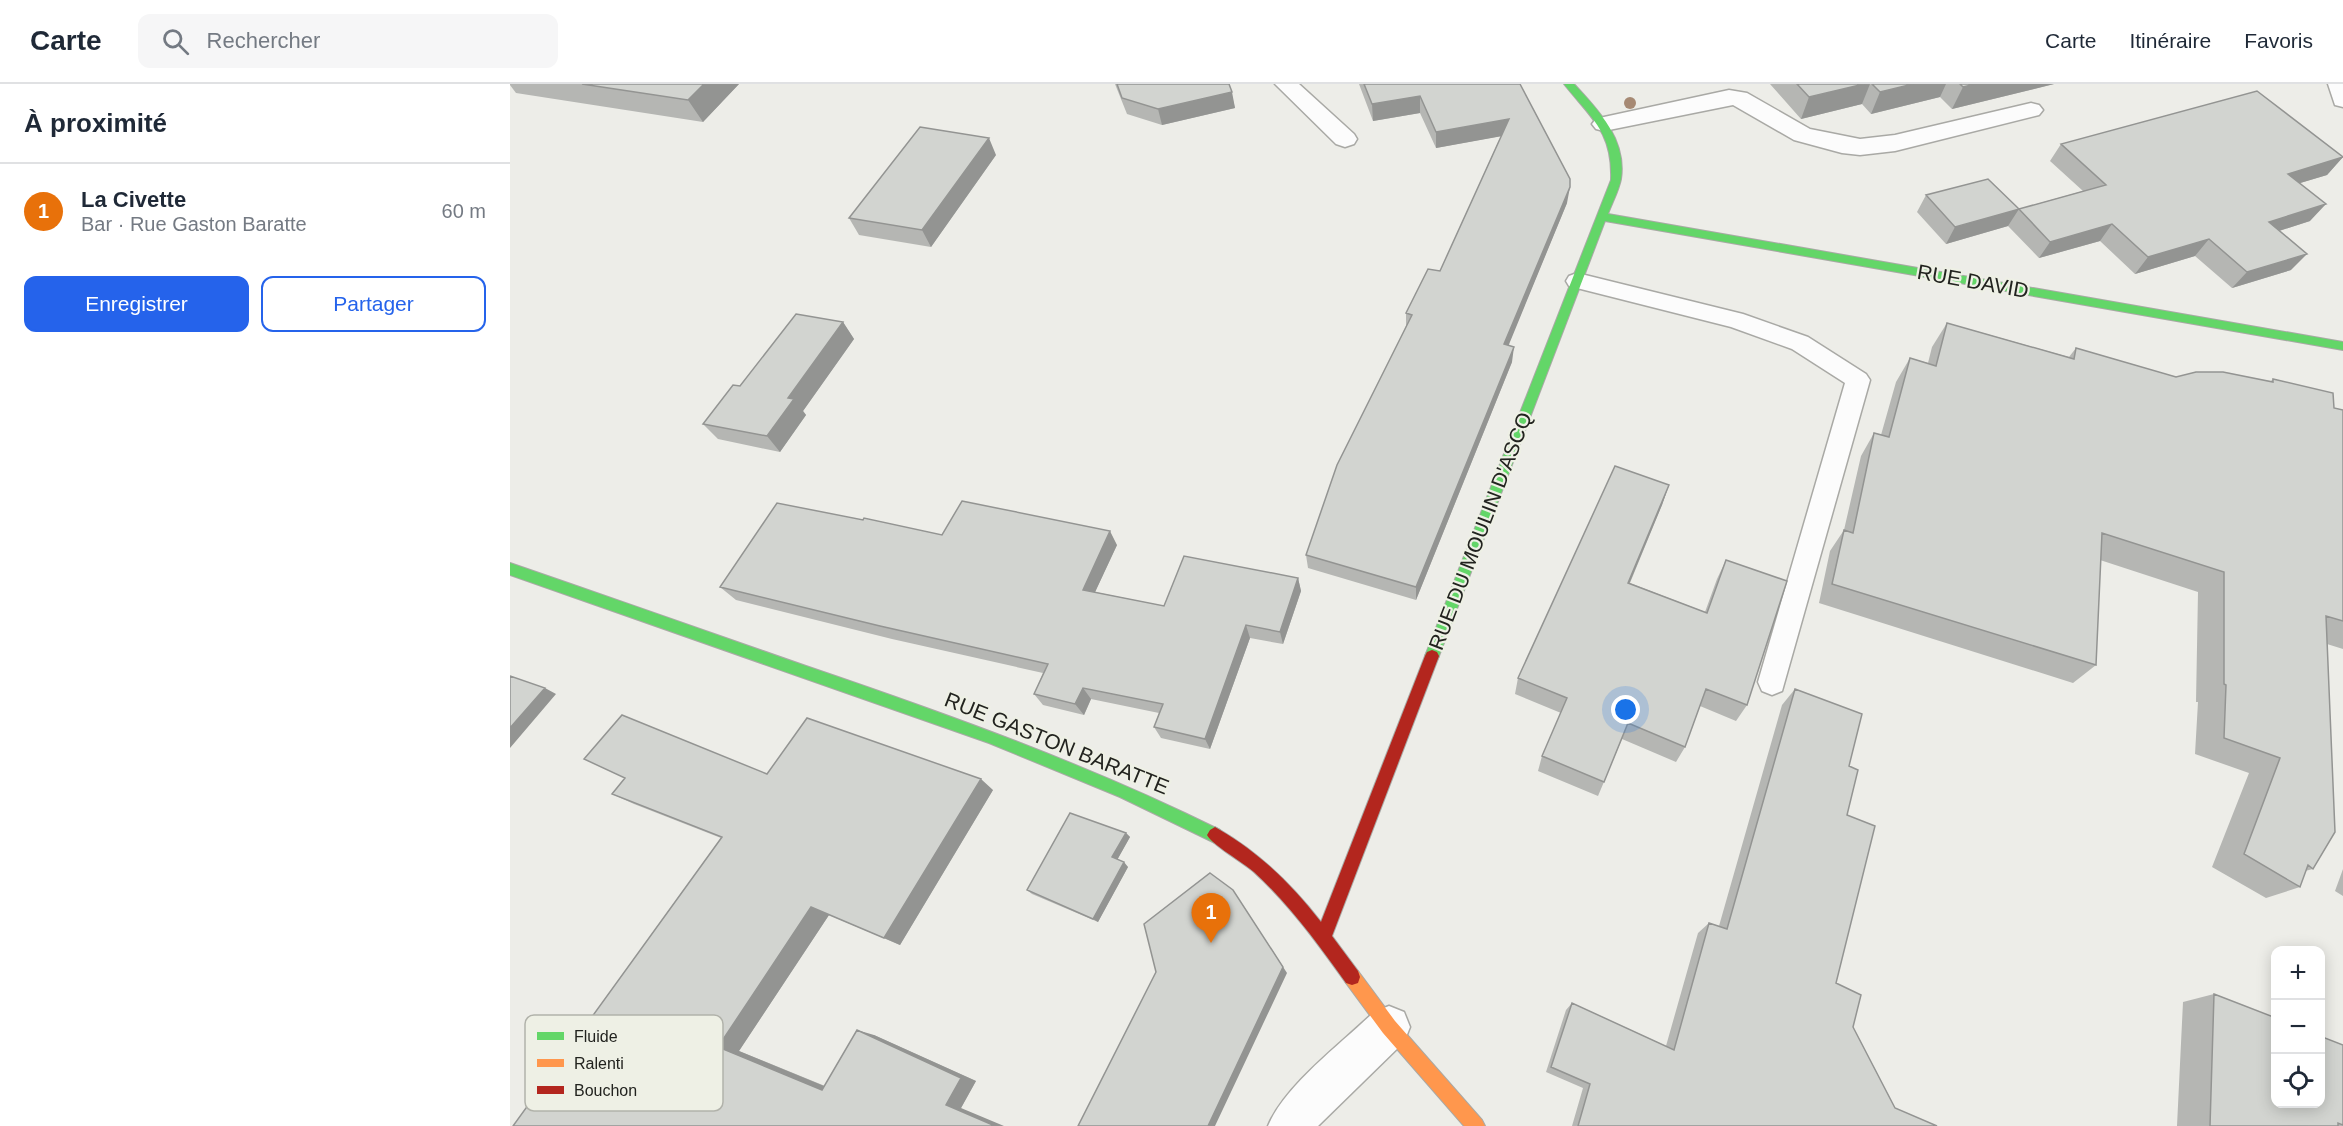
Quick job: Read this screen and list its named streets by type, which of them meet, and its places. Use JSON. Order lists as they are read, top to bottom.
{
  "streets": {
    "street": ["RUE DAVID", "RUE DU MOULIN D'ASCQ", "RUE GASTON BARATTE"]
  },
  "crossings": [
    ["RUE DAVID", "RUE DU MOULIN D'ASCQ"],
    ["RUE DU MOULIN D'ASCQ", "RUE GASTON BARATTE"]
  ],
  "legend": ["Fluide", "Ralenti", "Bouchon"],
  "page": {
    "header": "Carte",
    "search": "Rechercher",
    "nav": ["Carte", "Itinéraire", "Favoris"],
    "heading": "À proximité",
    "list": [
      {
        "mark": "1",
        "name": "La Civette",
        "note": "Bar · Rue Gaston Baratte",
        "value": "60 m"
      }
    ],
    "buttons": ["Enregistrer", "Partager"],
    "pins": "1",
    "map_buttons": ["+", "−"]
  }
}
